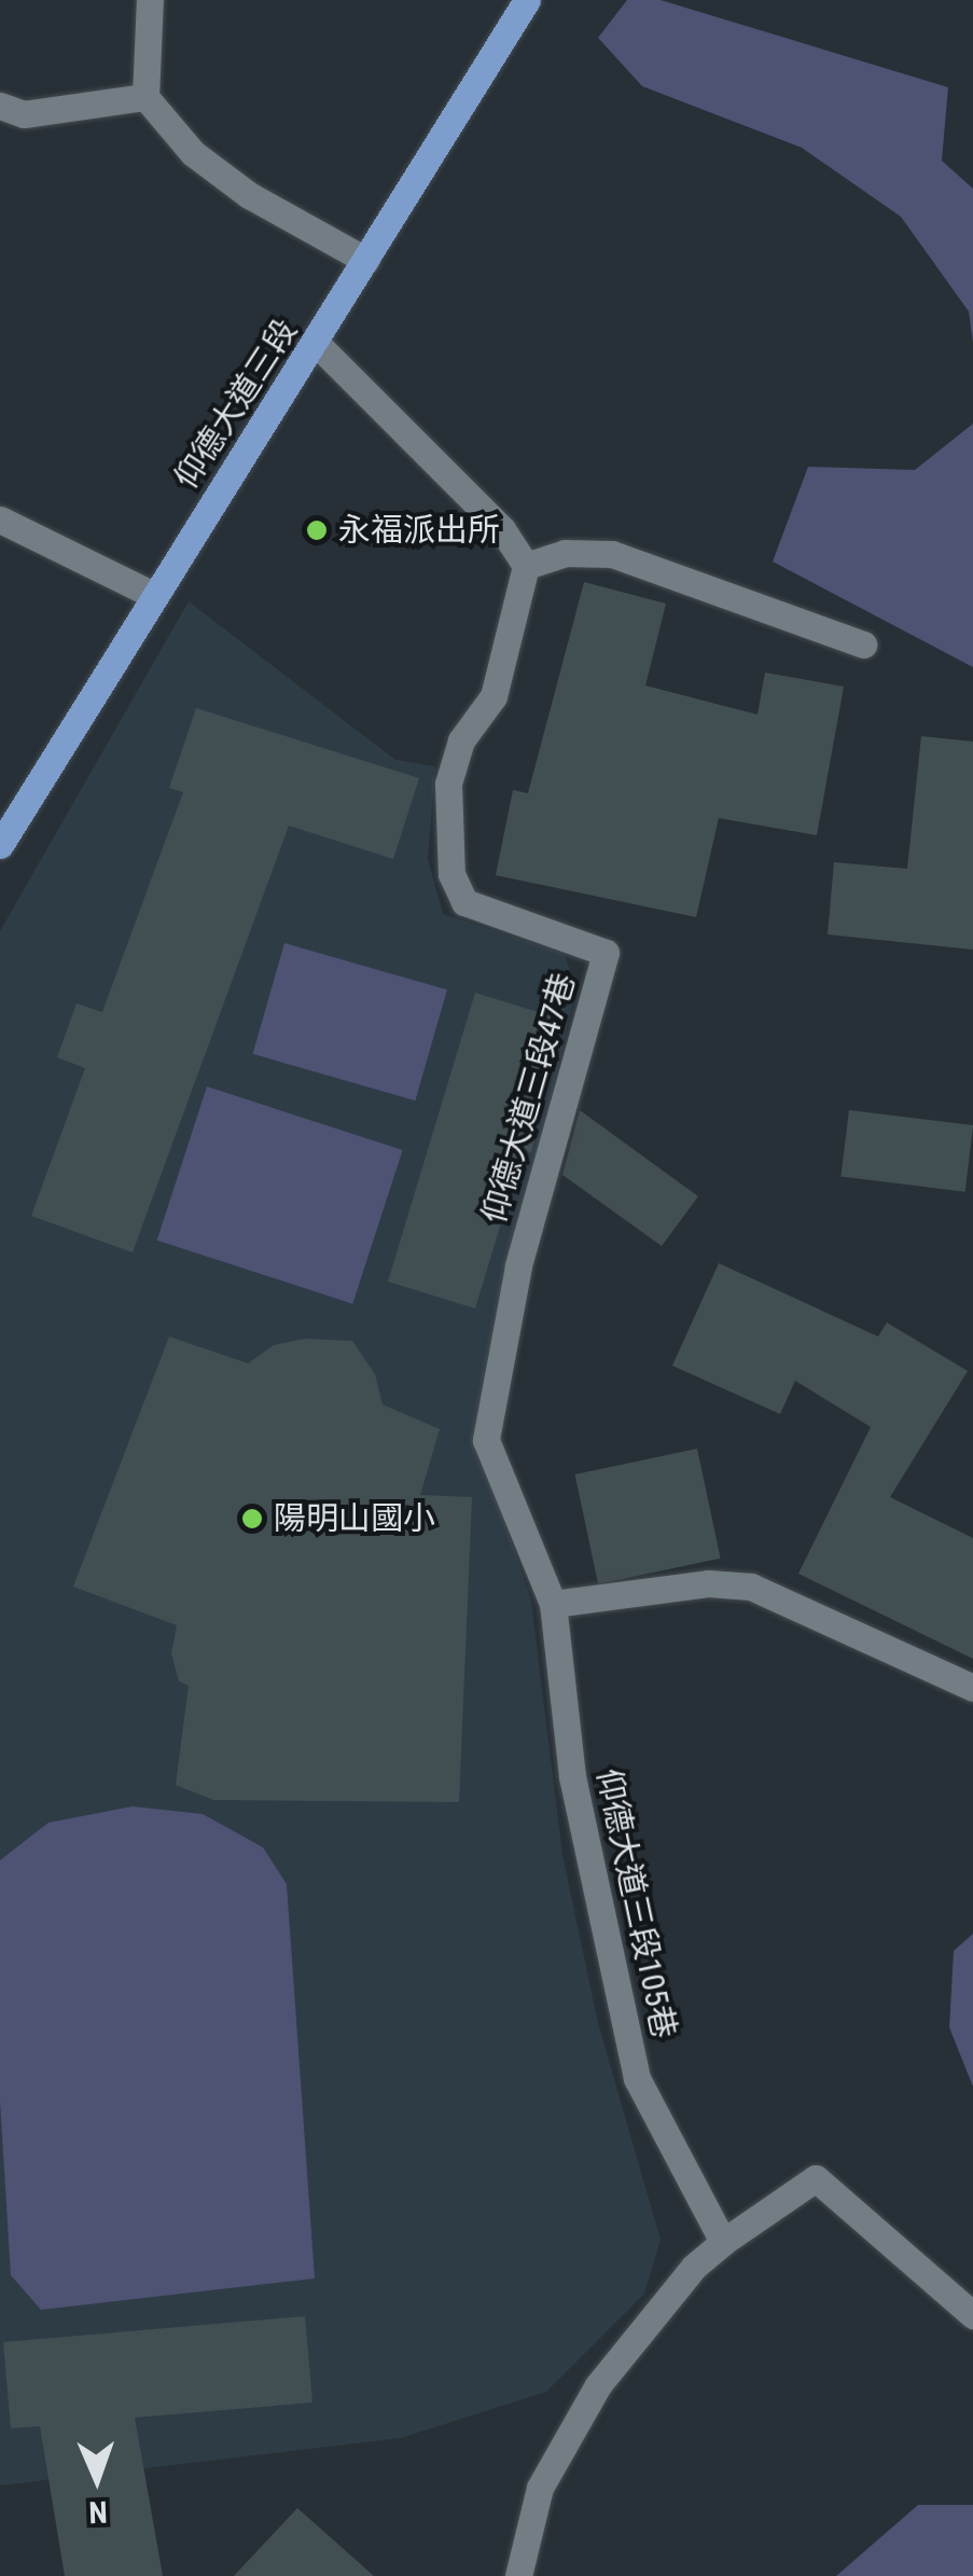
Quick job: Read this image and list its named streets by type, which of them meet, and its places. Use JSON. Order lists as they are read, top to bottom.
{
  "streets": {
    "main road": ["仰德大道三段"],
    "lane": ["仰德大道三段47巷", "仰德大道三段105巷"]
  },
  "crossings": [
    ["仰德大道三段47巷", "仰德大道三段105巷"]
  ],
  "places": ["永福派出所", "陽明山國小"],
  "north": "bottom"
}
